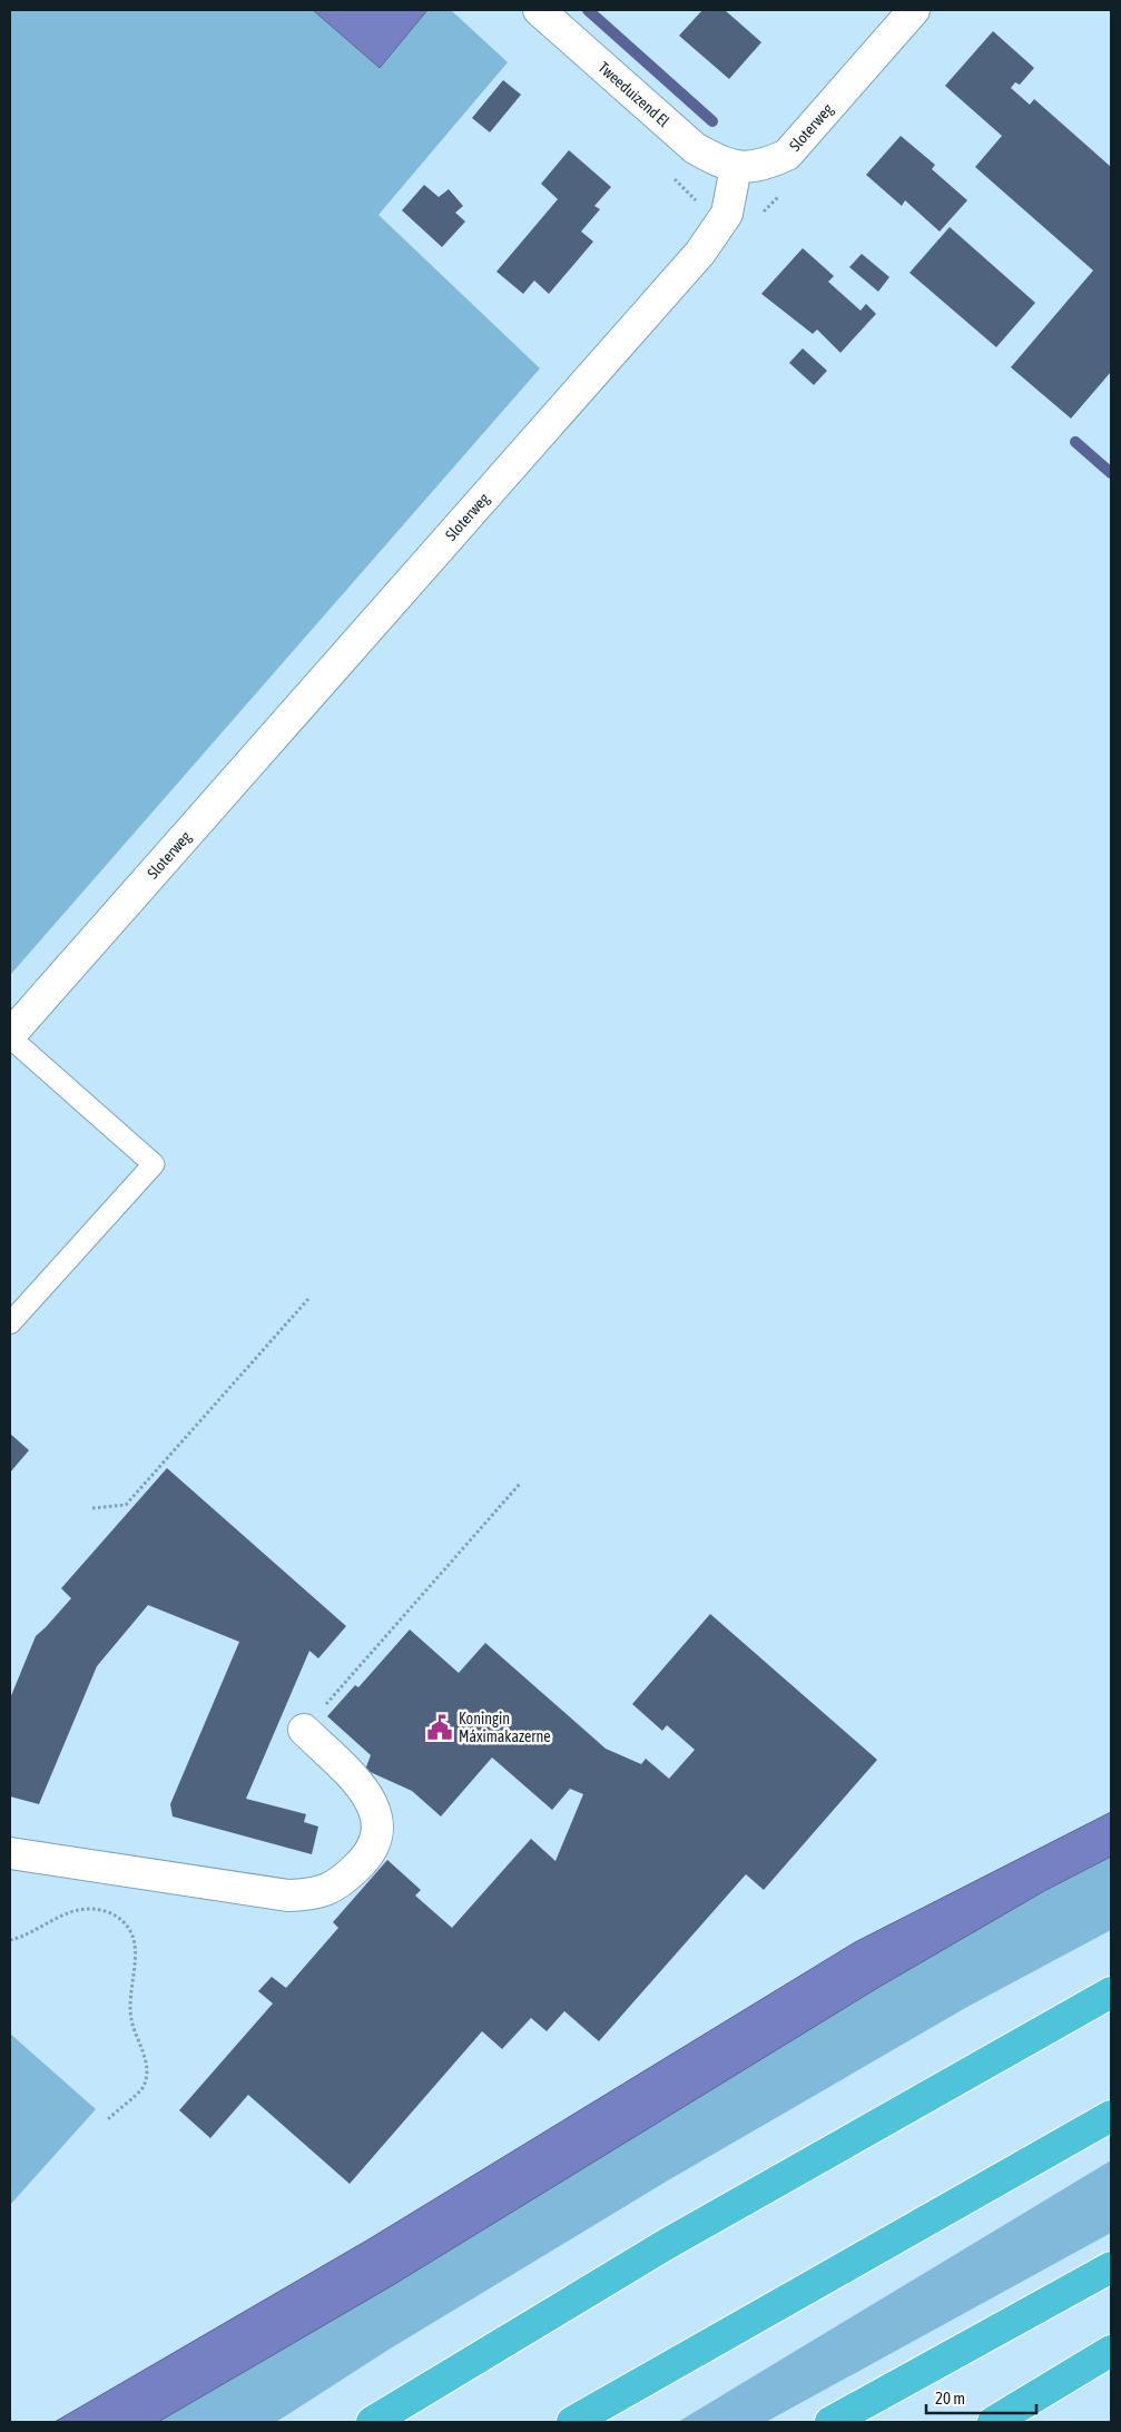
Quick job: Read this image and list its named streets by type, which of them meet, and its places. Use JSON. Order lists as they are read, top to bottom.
{
  "streets": {
    "street": ["Tweeduizend El", "Sloterweg"]
  },
  "crossings": [
    ["Tweeduizend El", "Sloterweg"]
  ],
  "places": {
    "public building": ["Koningin Máximakazerne"]
  },
  "scale_bar": "20 m"
}
